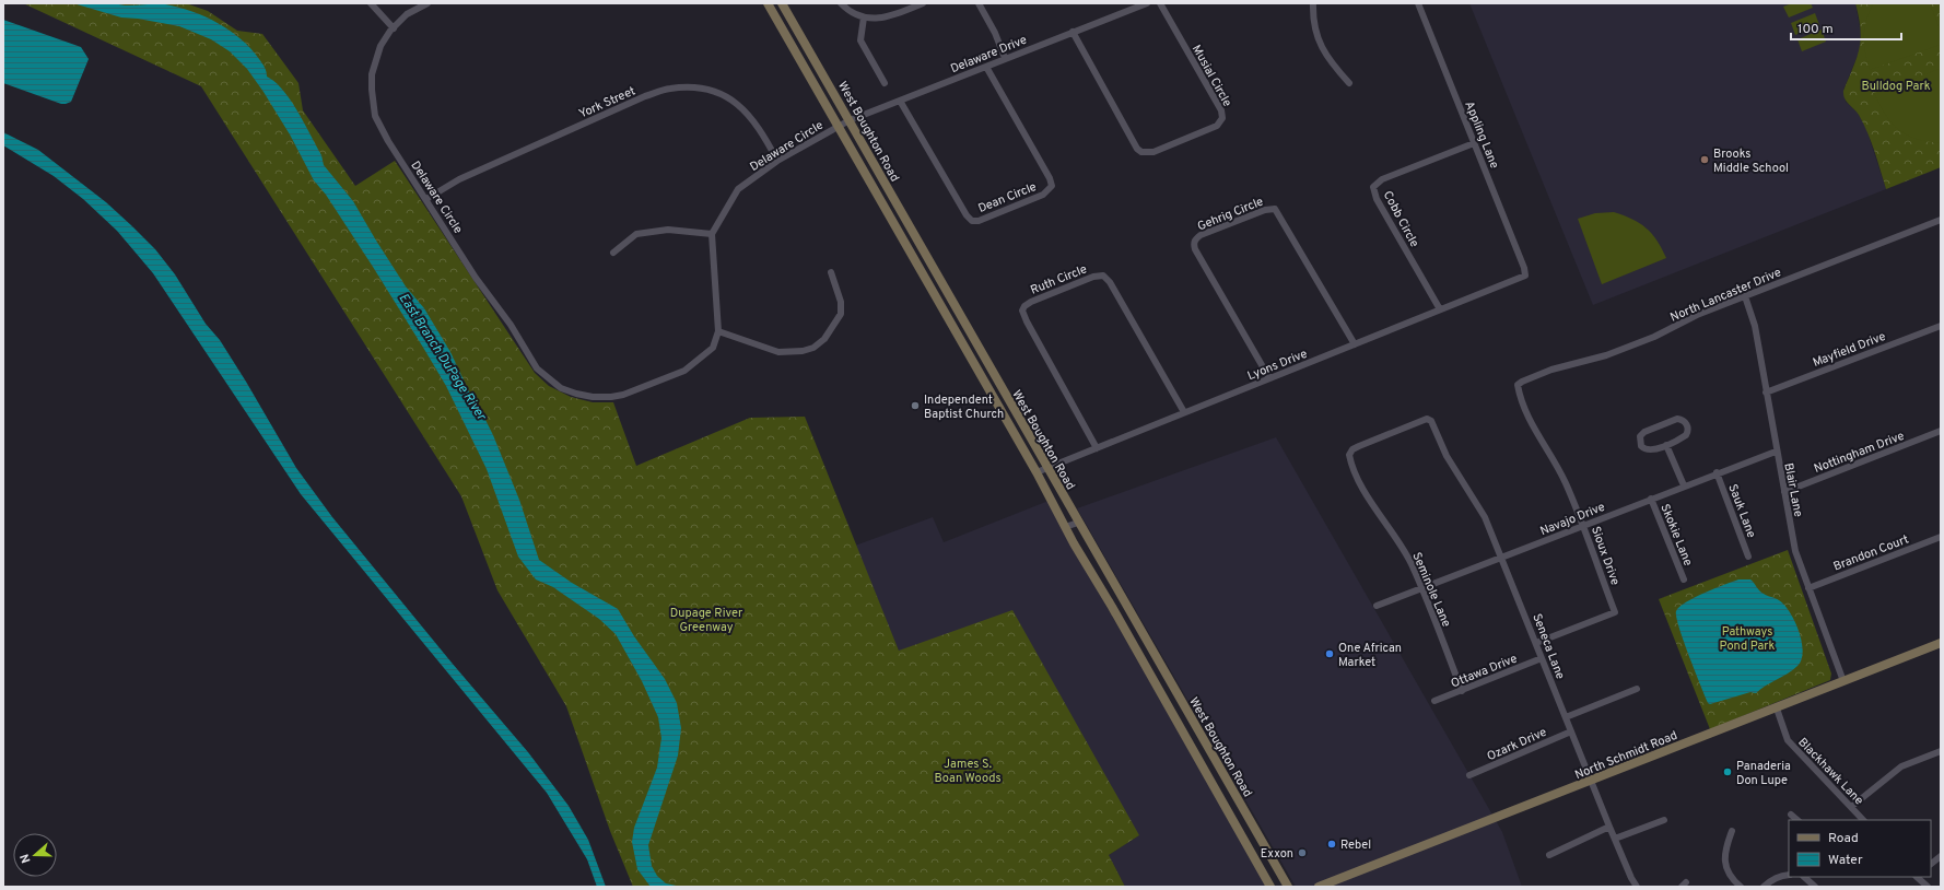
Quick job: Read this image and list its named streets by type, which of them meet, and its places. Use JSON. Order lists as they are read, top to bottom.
{
  "streets": {
    "main road": ["West Boughton Road", "North Schmidt Road"],
    "street": [
      "Delaware Drive",
      "Musial Circle",
      "York Street",
      "Appling Lane",
      "Delaware Circle",
      "Dean Circle",
      "Gehrig Circle",
      "Cobb Circle",
      "Ruth Circle",
      "North Lancaster Drive",
      "Mayfield Drive",
      "Lyons Drive",
      "Nottingham Drive",
      "Blair Lane",
      "Sauk Lane",
      "Navajo Drive",
      "Skokie Lane",
      "Brandon Court",
      "Sioux Drive",
      "Seminole Lane",
      "Seneca Lane",
      "Ottawa Drive",
      "Ozark Drive",
      "Blackhawk Lane"
    ]
  },
  "crossings": [
    ["Delaware Drive", "Musial Circle"],
    ["Delaware Drive", "West Boughton Road"],
    ["Delaware Drive", "Delaware Circle"],
    ["Delaware Drive", "Dean Circle"],
    ["York Street", "Delaware Circle"],
    ["West Boughton Road", "Delaware Circle"],
    ["West Boughton Road", "Lyons Drive"],
    ["Appling Lane", "Cobb Circle"],
    ["Appling Lane", "Lyons Drive"],
    ["Gehrig Circle", "Lyons Drive"],
    ["Cobb Circle", "Lyons Drive"],
    ["Ruth Circle", "Lyons Drive"],
    ["North Lancaster Drive", "Blair Lane"],
    ["North Lancaster Drive", "Sioux Drive"],
    ["Mayfield Drive", "Blair Lane"],
    ["Nottingham Drive", "Blair Lane"],
    ["Blair Lane", "Navajo Drive"],
    ["Blair Lane", "Brandon Court"],
    ["Blair Lane", "North Schmidt Road"],
    ["Sauk Lane", "Navajo Drive"],
    ["Navajo Drive", "Skokie Lane"],
    ["Navajo Drive", "Sioux Drive"],
    ["Navajo Drive", "Seminole Lane"],
    ["Navajo Drive", "Seneca Lane"],
    ["Sioux Drive", "Seneca Lane"],
    ["Seminole Lane", "Seneca Lane"],
    ["Seminole Lane", "Ottawa Drive"],
    ["Seneca Lane", "Ottawa Drive"],
    ["Seneca Lane", "Ozark Drive"],
    ["Seneca Lane", "North Schmidt Road"],
    ["North Schmidt Road", "Blackhawk Lane"]
  ],
  "water": ["East Branch DuPage River"],
  "parks": [
    "Bulldog Park",
    "Dupage River Greenway",
    "Pathways Pond Park",
    "James S. Boan Woods"
  ],
  "places": [
    "Brooks Middle School",
    "Independent Baptist Church",
    "One African Market",
    "Panaderia Don Lupe",
    "Rebel",
    "Exxon"
  ],
  "legend": ["Road", "Water"],
  "scale_bar": "100 m",
  "north": "left"
}
